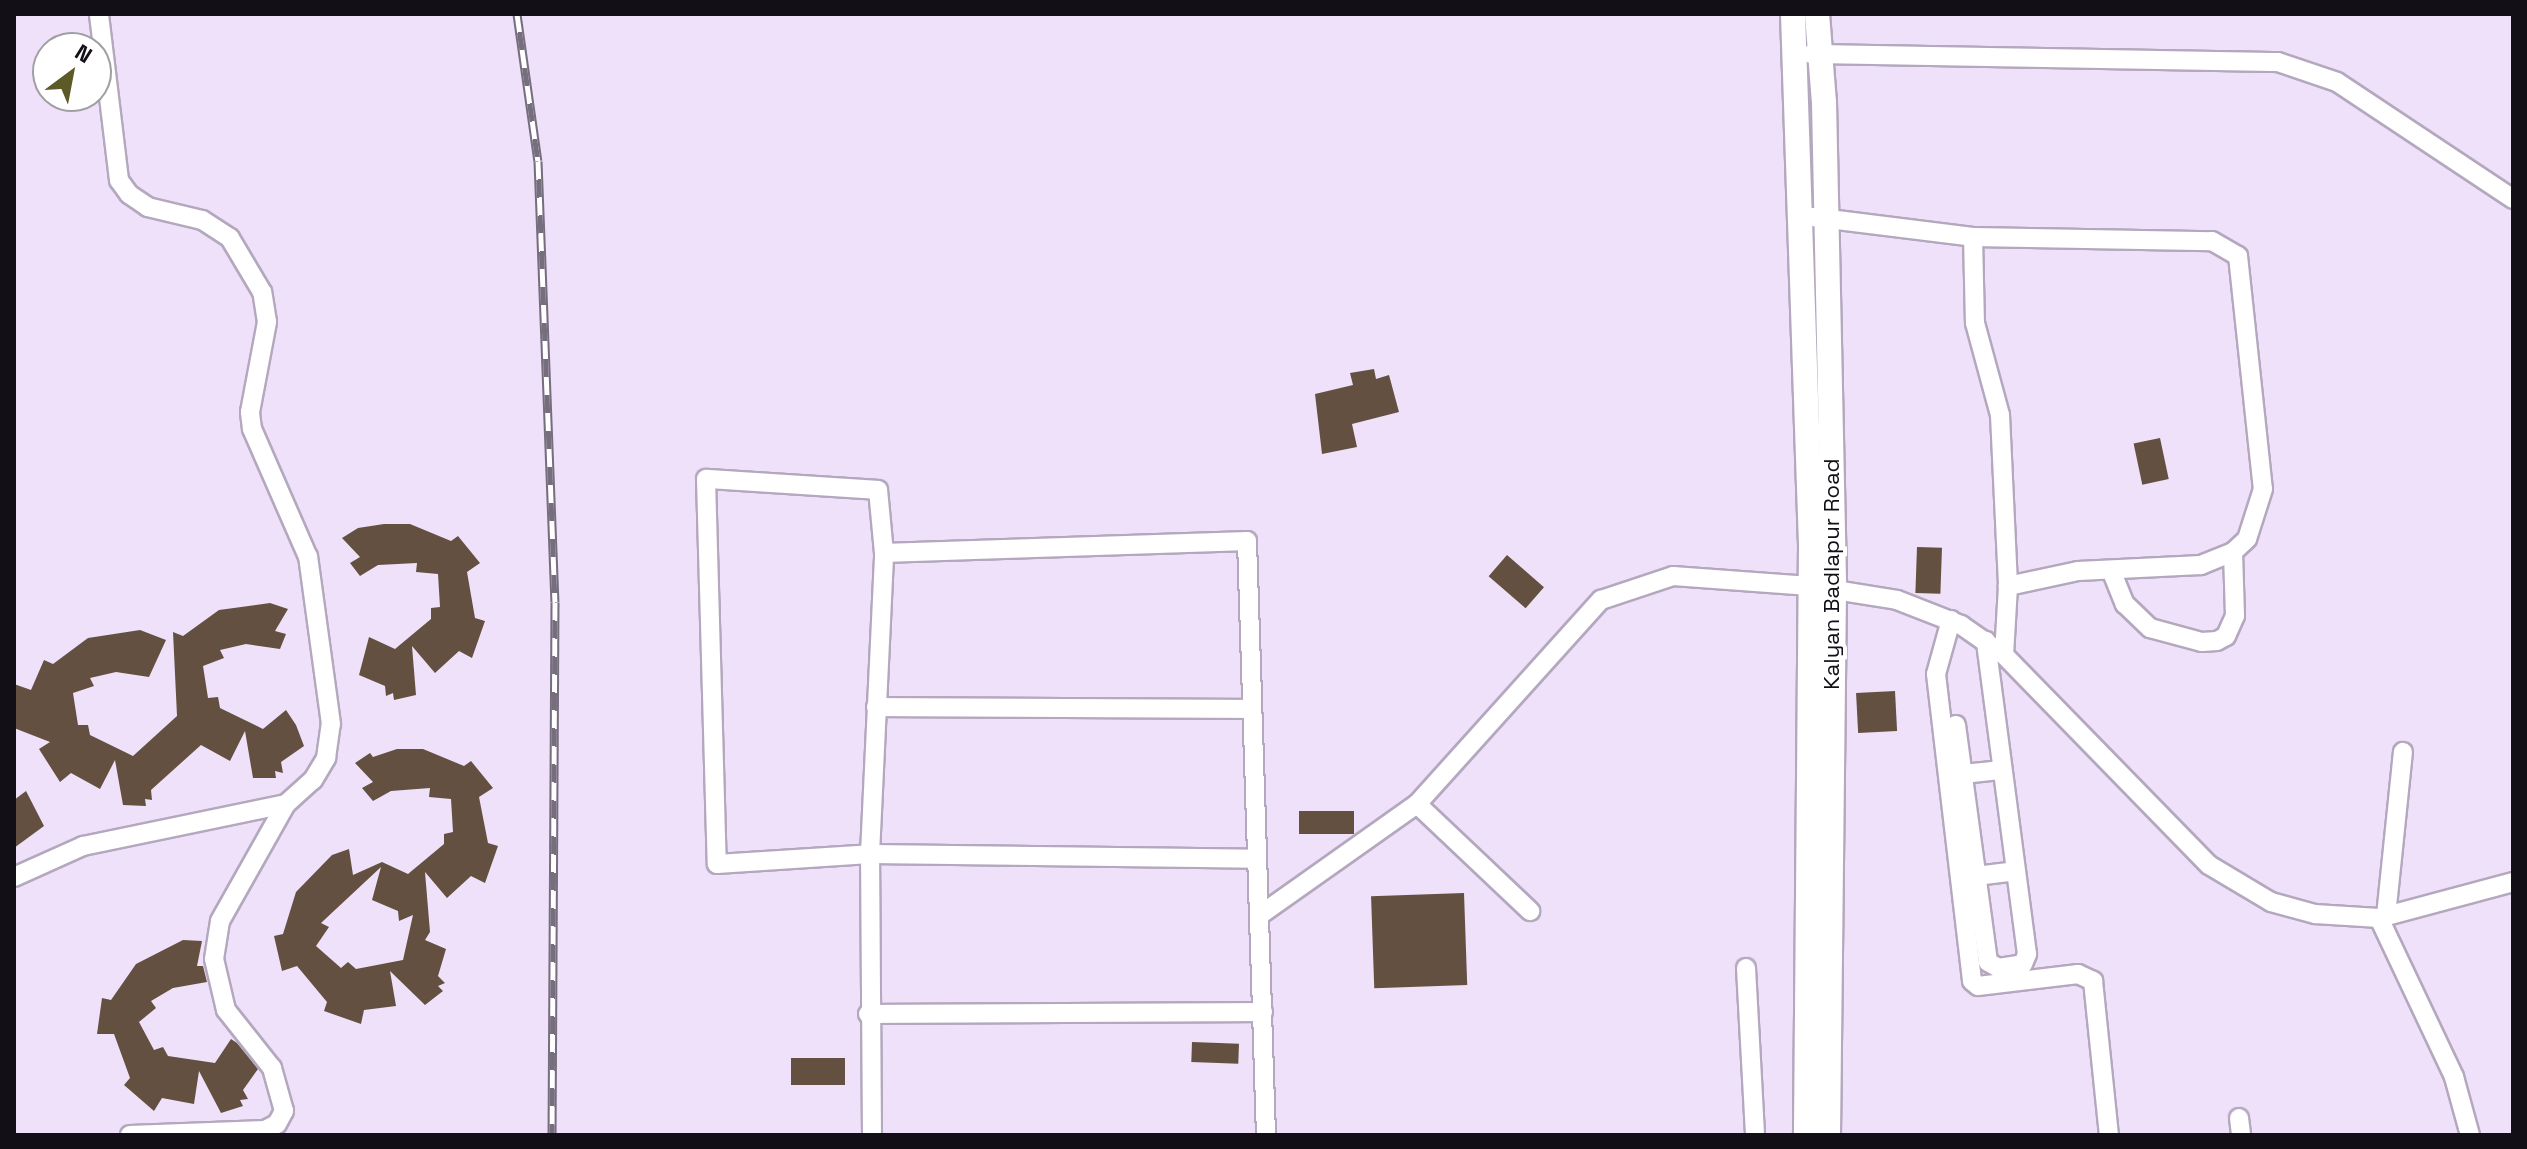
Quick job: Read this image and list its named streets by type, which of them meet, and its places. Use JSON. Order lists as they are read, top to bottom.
{
  "streets": {
    "main road": ["Kalyan Badlapur Road"]
  },
  "north": "top right"
}
